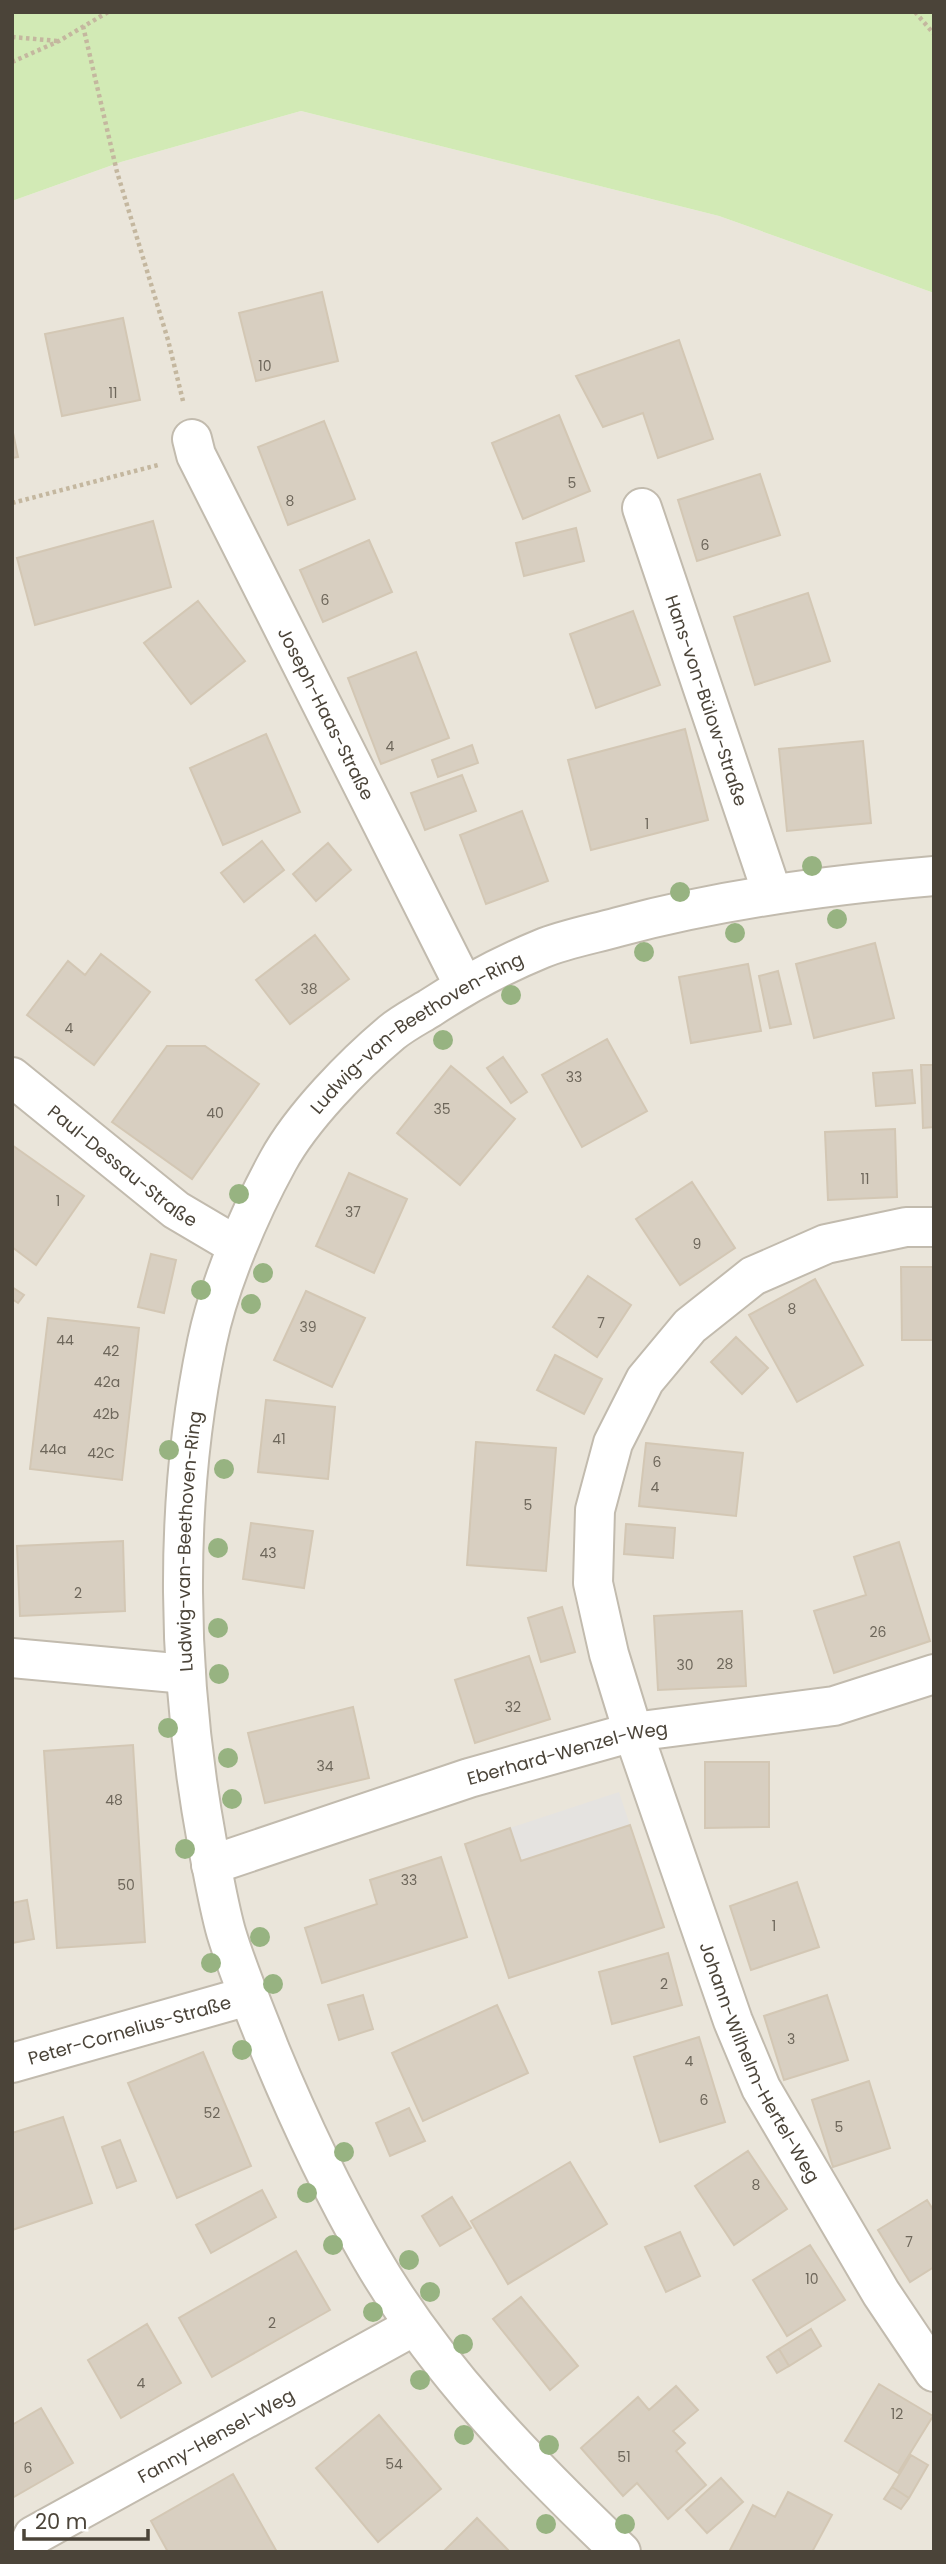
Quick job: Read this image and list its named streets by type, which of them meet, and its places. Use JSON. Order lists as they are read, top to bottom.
{
  "streets": {
    "street": [
      "Hans-von-Bülow-Straße",
      "Joseph-Haas-Straße",
      "Ludwig-van-Beethoven-Ring",
      "Paul-Dessau-Straße",
      "Eberhard-Wenzel-Weg",
      "Peter-Cornelius-Straße",
      "Johann-Wilhelm-Hertel-Weg",
      "Fanny-Hensel-Weg"
    ]
  },
  "crossings": [
    ["Hans-von-Bülow-Straße", "Ludwig-van-Beethoven-Ring"],
    ["Joseph-Haas-Straße", "Ludwig-van-Beethoven-Ring"],
    ["Ludwig-van-Beethoven-Ring", "Paul-Dessau-Straße"],
    ["Ludwig-van-Beethoven-Ring", "Eberhard-Wenzel-Weg"],
    ["Ludwig-van-Beethoven-Ring", "Peter-Cornelius-Straße"],
    ["Ludwig-van-Beethoven-Ring", "Fanny-Hensel-Weg"],
    ["Eberhard-Wenzel-Weg", "Johann-Wilhelm-Hertel-Weg"]
  ],
  "house_numbers": [
    "10",
    "11",
    "5",
    "8",
    "6",
    "6",
    "4",
    "1",
    "38",
    "4",
    "33",
    "35",
    "40",
    "11",
    "1",
    "37",
    "9",
    "8",
    "7",
    "39",
    "44",
    "42",
    "42a",
    "42b",
    "41",
    "44a",
    "42C",
    "6",
    "4",
    "5",
    "43",
    "2",
    "26",
    "28",
    "30",
    "32",
    "34",
    "48",
    "33",
    "50",
    "1",
    "2",
    "3",
    "4",
    "6",
    "52",
    "5",
    "8",
    "7",
    "10",
    "2",
    "4",
    "12",
    "51",
    "54",
    "6"
  ],
  "scale_bar": "20 m"
}
